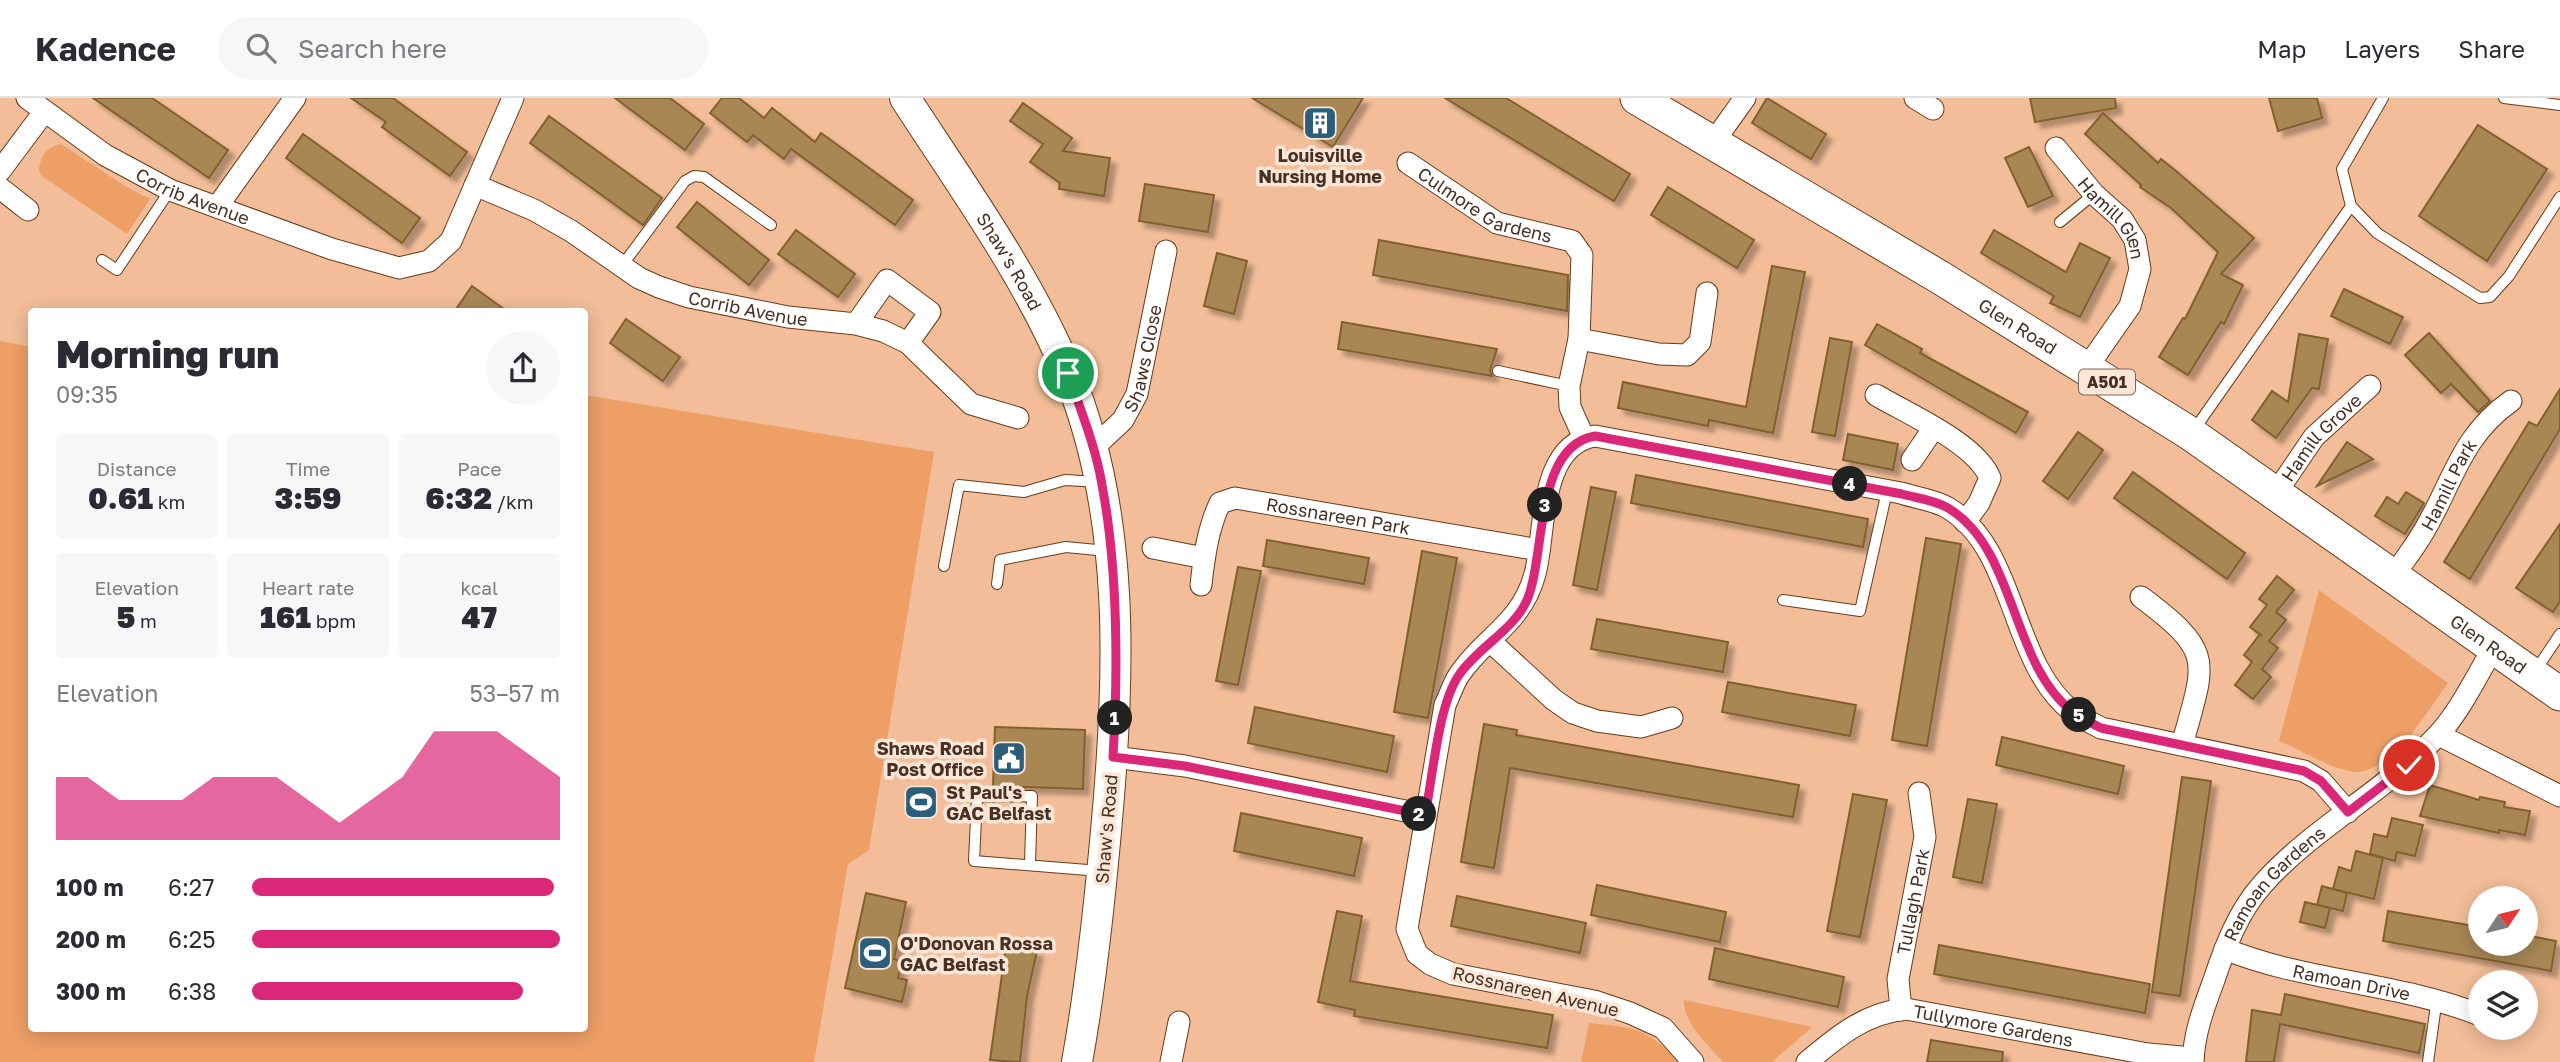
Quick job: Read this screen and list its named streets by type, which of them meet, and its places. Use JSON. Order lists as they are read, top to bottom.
{
  "streets": {
    "main road": ["Glen Road", "A501"],
    "street": [
      "Corrib Avenue",
      "Culmore Gardens",
      "Hamill Glen",
      "Shaw's Road",
      "Shaws Close",
      "Hamill Grove",
      "Hamill Park",
      "Rossnareen Park",
      "Ramoan Gardens",
      "Tullagh Park",
      "Ramoan Drive",
      "Rossnareen Avenue",
      "Tullymore Gardens"
    ]
  },
  "crossings": [
    ["Culmore Gardens", "Rossnareen Avenue"],
    ["Hamill Glen", "Glen Road"],
    ["Shaw's Road", "Shaws Close"],
    ["Glen Road", "Hamill Grove"],
    ["Glen Road", "Hamill Park"],
    ["Glen Road", "Ramoan Gardens"],
    ["Rossnareen Park", "Rossnareen Avenue"],
    ["Ramoan Gardens", "Ramoan Drive"],
    ["Ramoan Gardens", "Tullymore Gardens"],
    ["Tullagh Park", "Tullymore Gardens"]
  ],
  "places": {
    "building": ["Louisville Nursing Home"],
    "public building": ["Shaws Road Post Office"],
    "sports": ["St Paul's GAC Belfast", "O'Donovan Rossa GAC Belfast"]
  },
  "north": "top right",
  "page": {
    "header": "Kadence",
    "search": "Search here",
    "nav": ["Map", "Layers", "Share"],
    "heading": ["Morning run", "09:35"],
    "stats": [
      ["Distance", "0.61 km"],
      ["Time", "3:59"],
      ["Pace", "6:32 /km"],
      ["Elevation", "5 m"],
      ["Heart rate", "161 bpm"],
      ["kcal", "47"]
    ],
    "pins": [
      "4",
      "3",
      "5",
      "1",
      "2"
    ],
    "chart": ["Elevation", "53–57 m"],
    "list": [
      {
        "name": "100 m",
        "note": "6:27"
      },
      {
        "name": "200 m",
        "note": "6:25"
      },
      {
        "name": "300 m",
        "note": "6:38"
      }
    ]
  }
}
